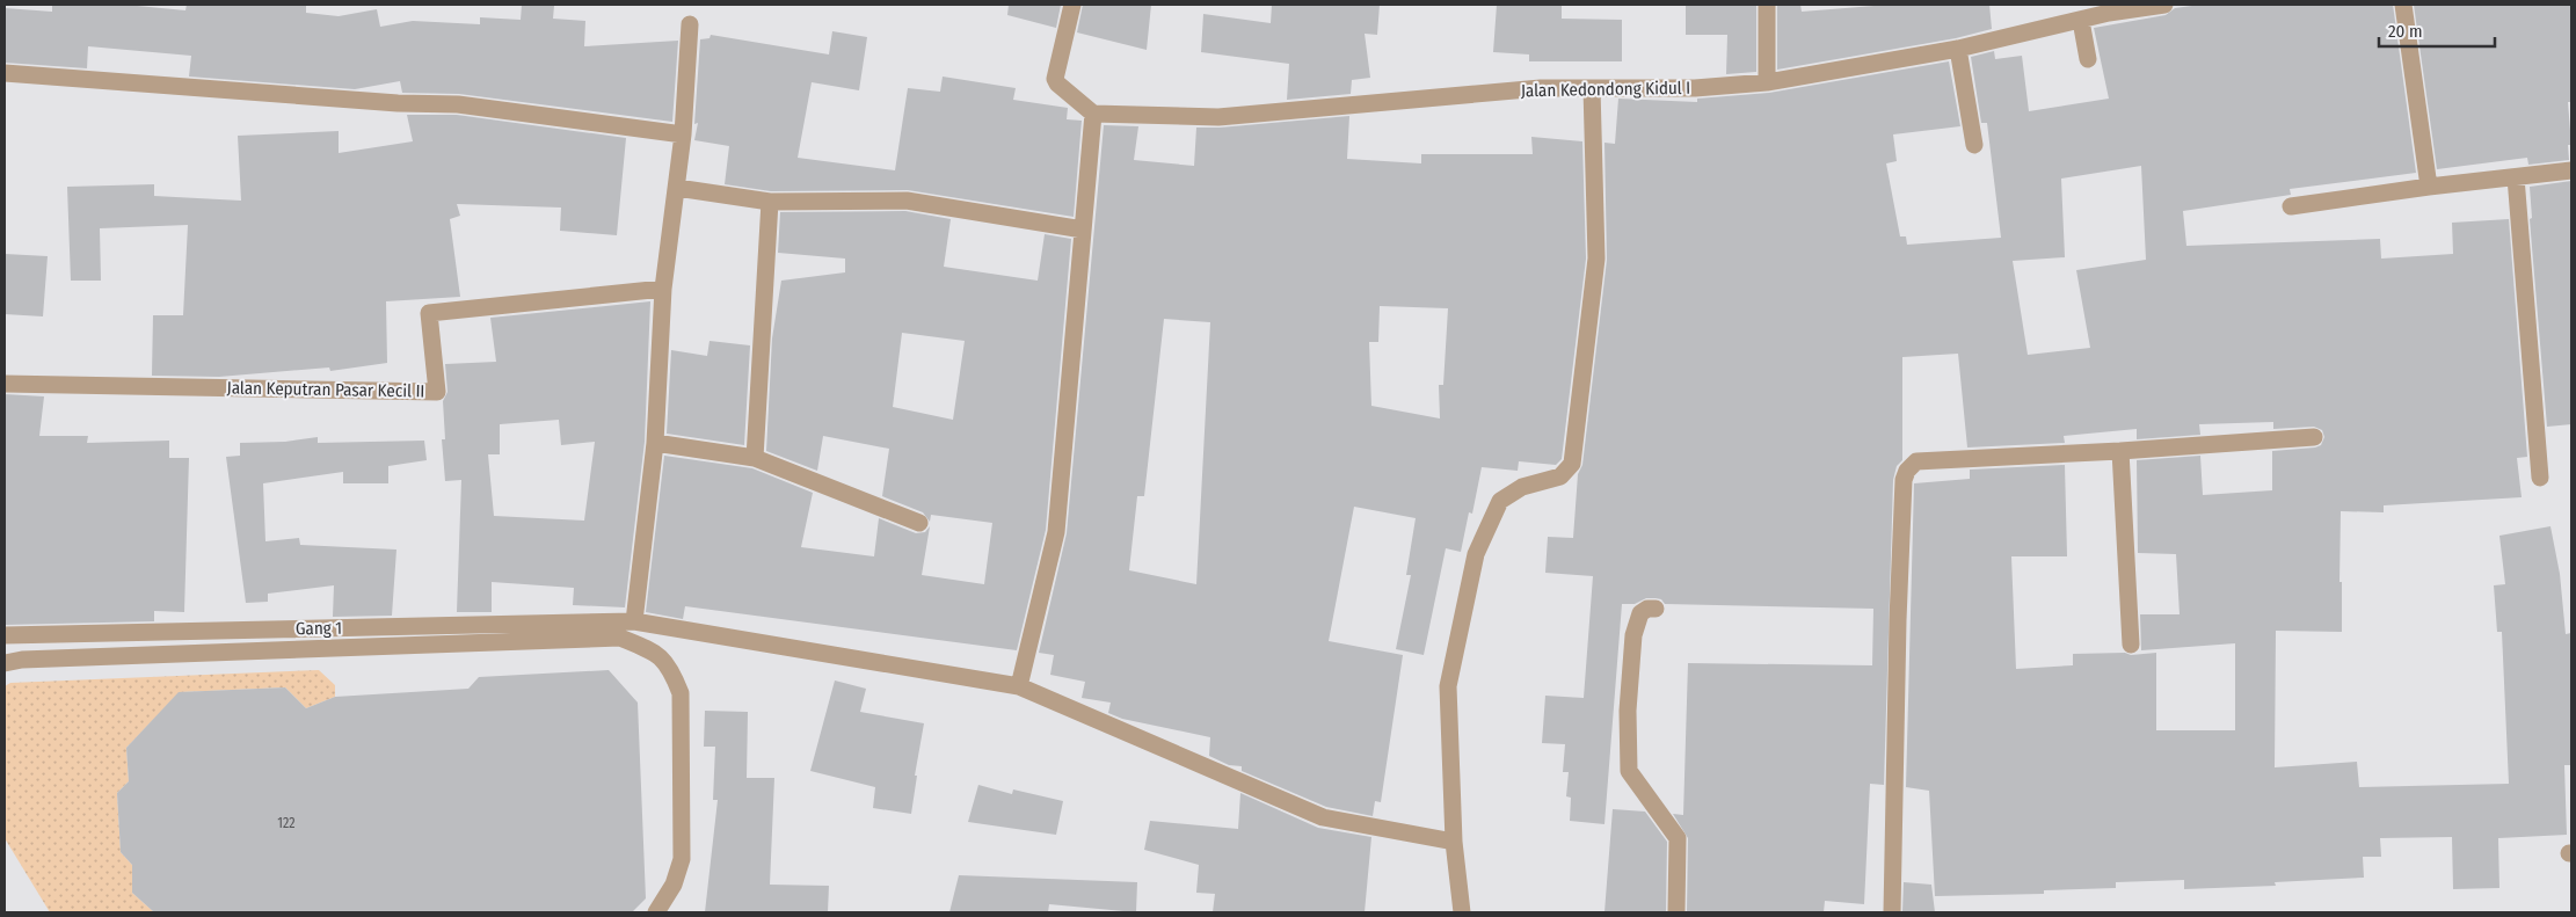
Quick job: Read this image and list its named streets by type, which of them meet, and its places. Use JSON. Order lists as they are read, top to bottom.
{
  "streets": {
    "street": ["Jalan Kedondong Kidul I", "Jalan Keputran Pasar Kecil II", "Gang 1"]
  },
  "house_numbers": ["122"],
  "scale_bar": "20 m"
}
